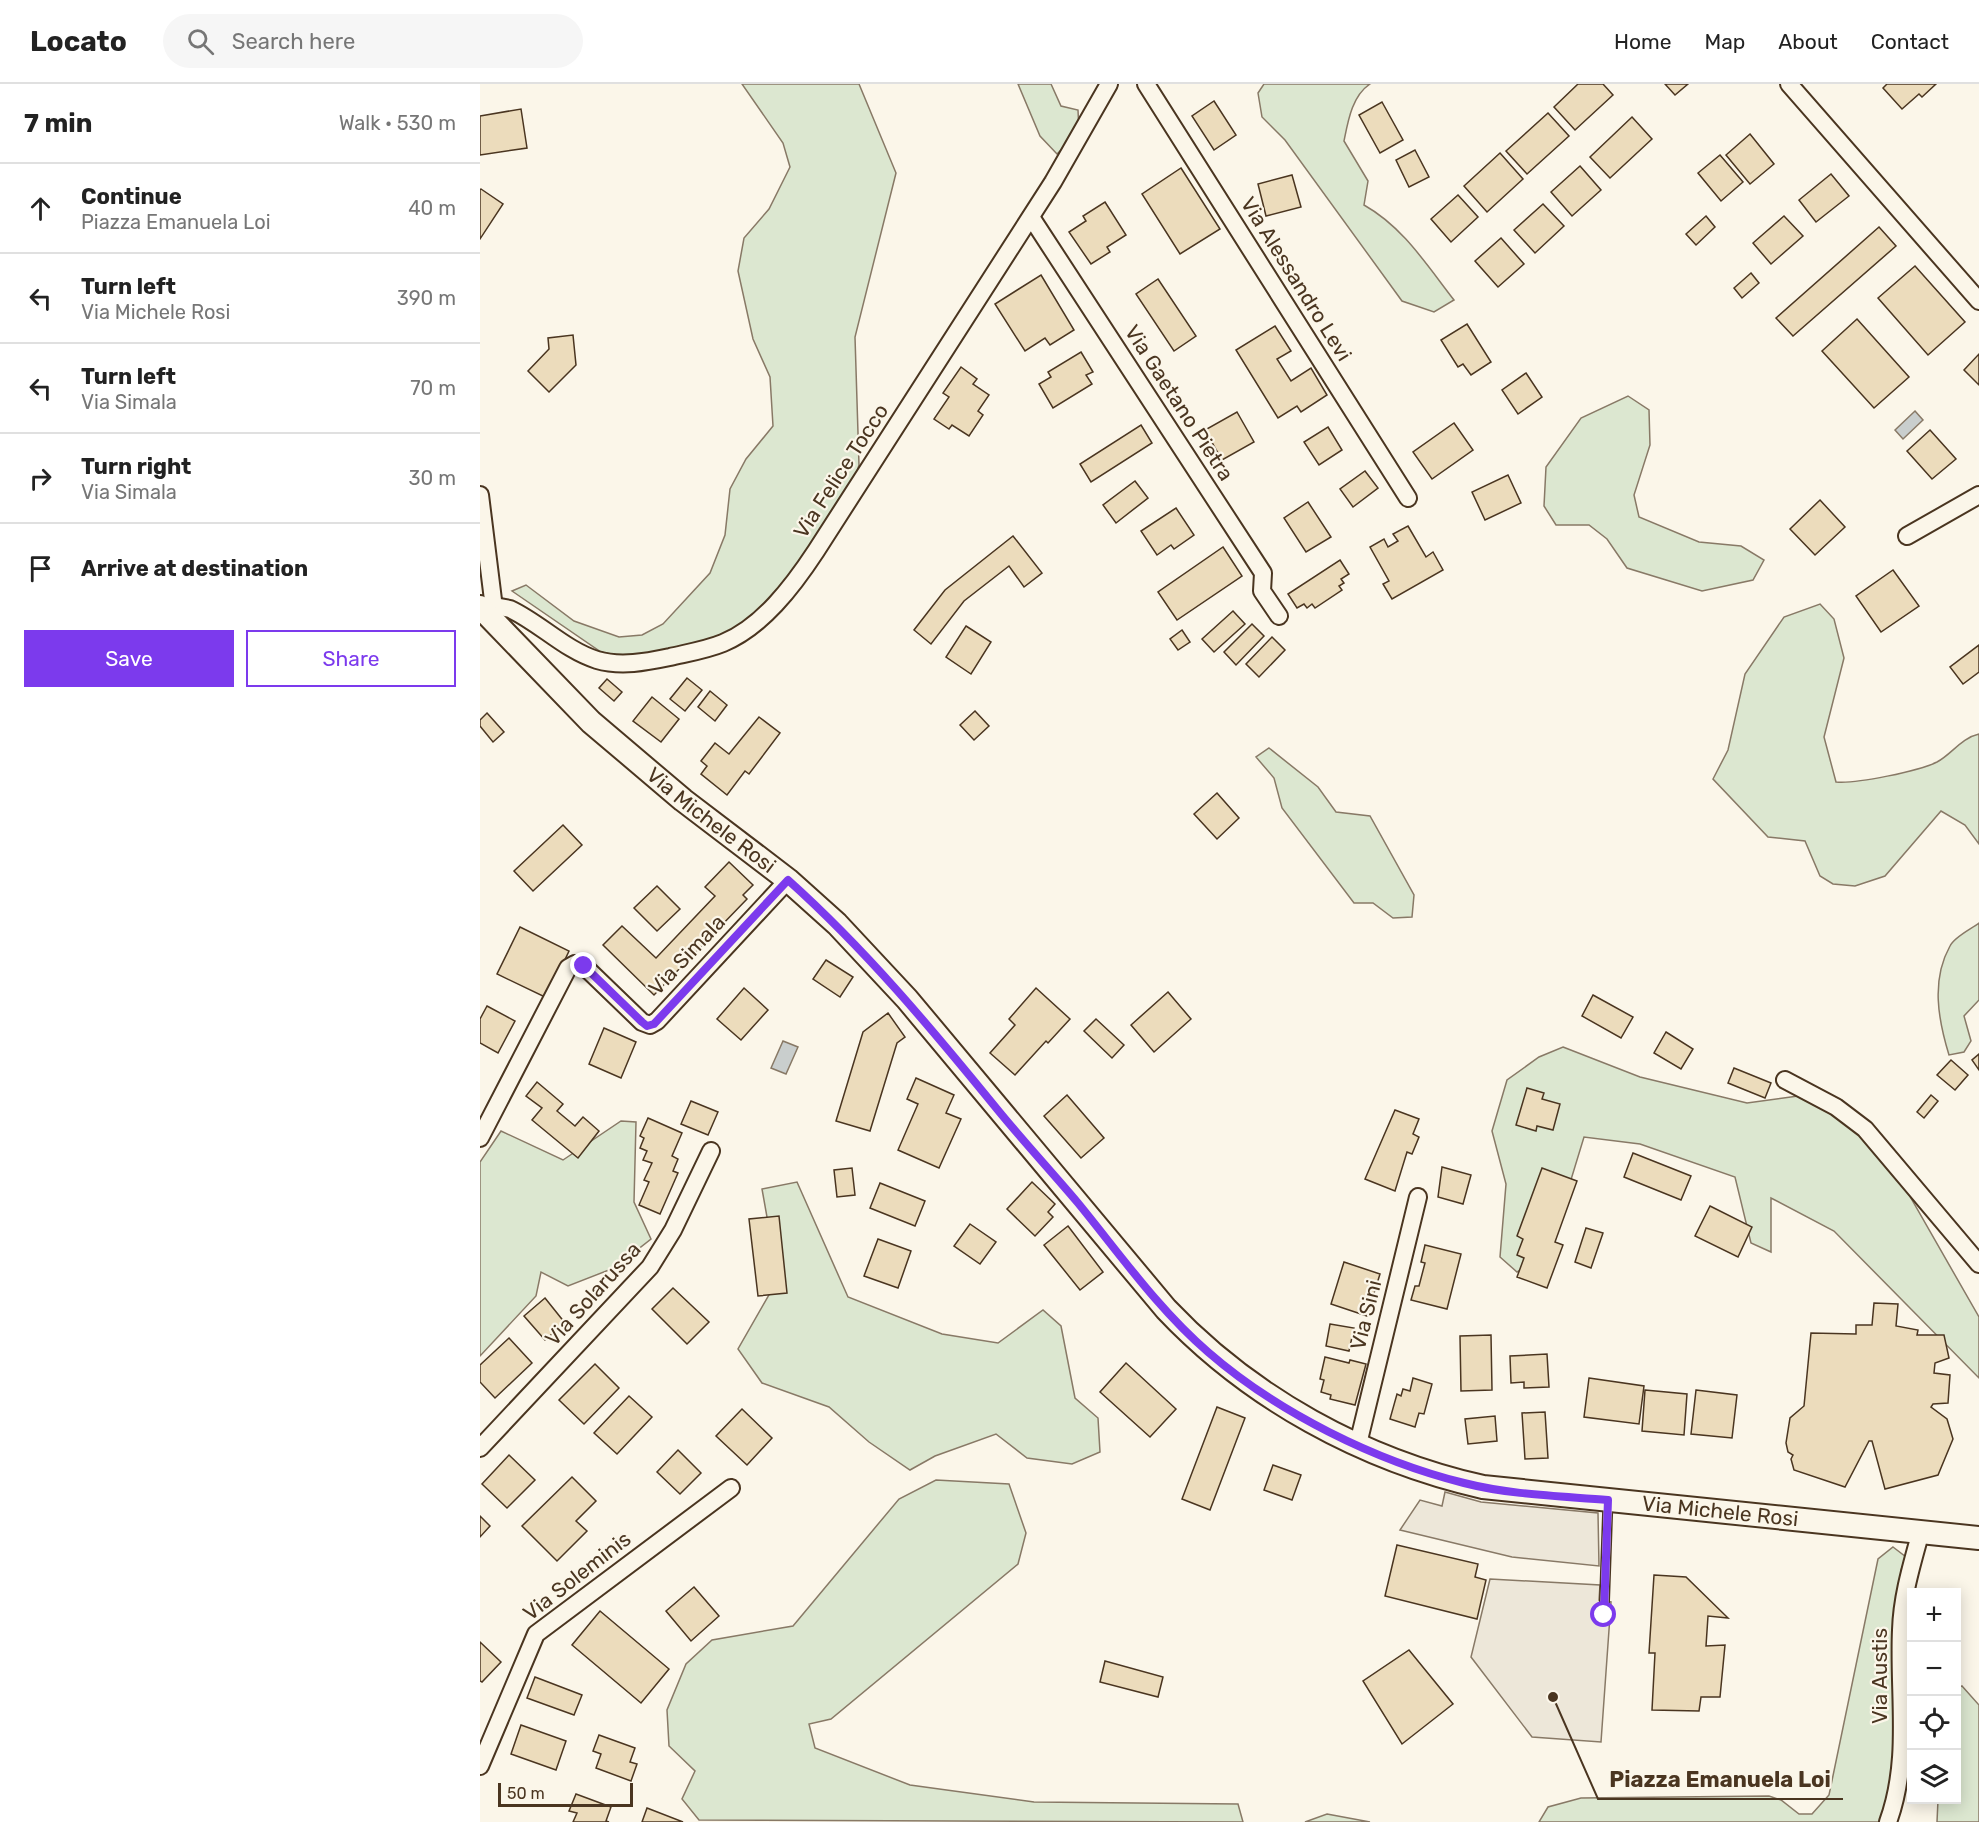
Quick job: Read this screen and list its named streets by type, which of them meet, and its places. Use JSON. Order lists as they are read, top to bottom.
{
  "streets": {
    "street": [
      "Via Alessandro Levi",
      "Via Gaetano Pietra",
      "Via Felice Tocco",
      "Via Michele Rosi",
      "Via Simala",
      "Via Solarussa",
      "Via Sini",
      "Via Soleminis",
      "Via Austis"
    ]
  },
  "crossings": [
    ["Via Gaetano Pietra", "Via Felice Tocco"],
    ["Via Felice Tocco", "Via Michele Rosi"],
    ["Via Michele Rosi", "Via Simala"],
    ["Via Michele Rosi", "Via Sini"],
    ["Via Michele Rosi", "Via Austis"]
  ],
  "places": ["Piazza Emanuela Loi"],
  "scale_bar": "50 m",
  "page": {
    "header": "Locato",
    "search": "Search here",
    "nav": [
      "Home",
      "Map",
      "About",
      "Contact"
    ],
    "heading": ["7 min", "Walk · 530 m"],
    "list": [
      ["Continue", "Piazza Emanuela Loi", "40 m"],
      ["Turn left", "Via Michele Rosi", "390 m"],
      ["Turn left", "Via Simala", "70 m"],
      ["Turn right", "Via Simala", "30 m"],
      "Arrive at destination"
    ],
    "buttons": ["Save", "Share"],
    "map_buttons": ["+", "−"],
    "scale": "50 m"
  }
}
